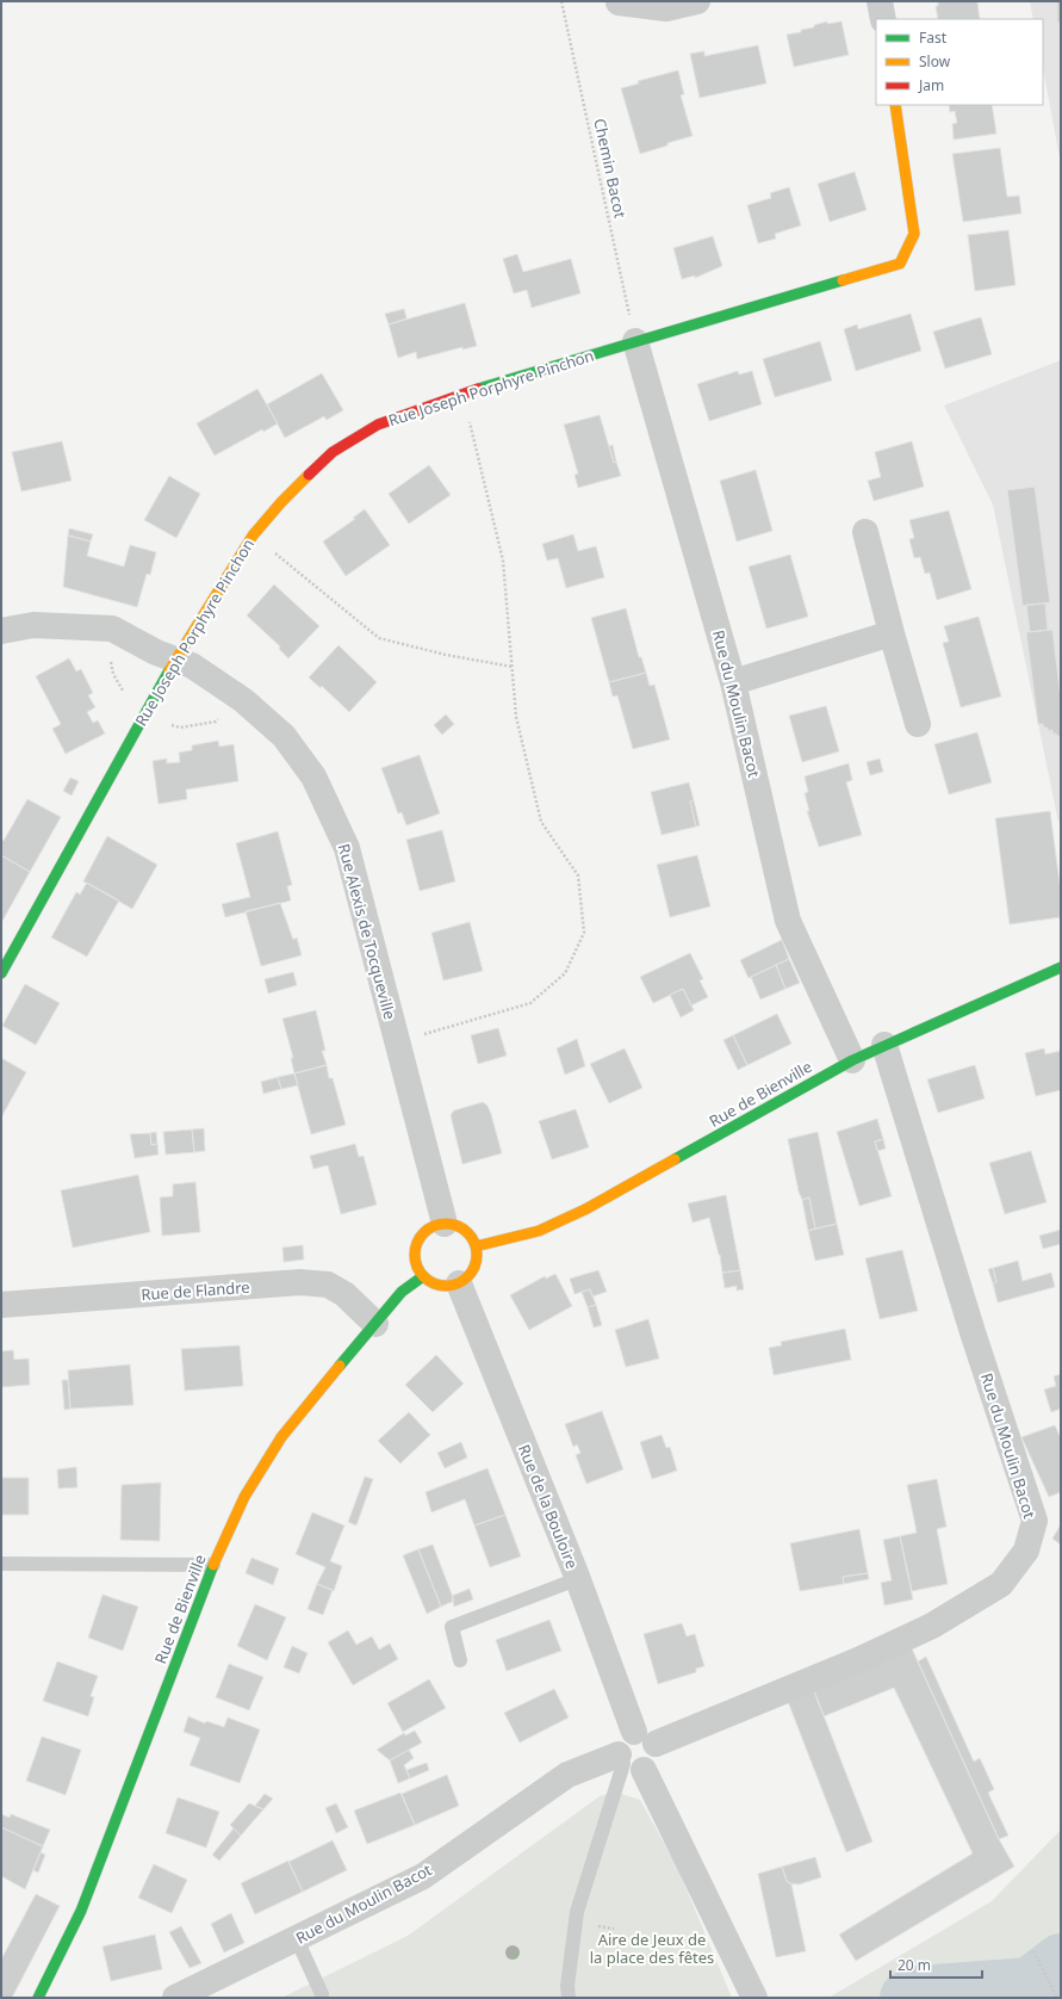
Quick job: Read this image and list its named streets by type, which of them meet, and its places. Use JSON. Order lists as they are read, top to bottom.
{
  "streets": {
    "street": [
      "Rue Joseph Porphyre Pinchon",
      "Rue du Moulin Bacot",
      "Rue Alexis de Tocqueville",
      "Rue de Bienville",
      "Rue de Flandre",
      "Rue de la Bouloire"
    ],
    "path": ["Chemin Bacot"]
  },
  "crossings": [
    ["Chemin Bacot", "Rue Joseph Porphyre Pinchon"],
    ["Chemin Bacot", "Rue du Moulin Bacot"],
    ["Rue Joseph Porphyre Pinchon", "Rue du Moulin Bacot"],
    ["Rue Joseph Porphyre Pinchon", "Rue Alexis de Tocqueville"],
    ["Rue du Moulin Bacot", "Rue de Bienville"],
    ["Rue du Moulin Bacot", "Rue de la Bouloire"],
    ["Rue Alexis de Tocqueville", "Rue de Bienville"],
    ["Rue Alexis de Tocqueville", "Rue de la Bouloire"],
    ["Rue de Bienville", "Rue de Flandre"],
    ["Rue de Bienville", "Rue de la Bouloire"]
  ],
  "parks": ["Aire de Jeux de la place des fêtes"],
  "legend": ["Fast", "Slow", "Jam"],
  "scale_bar": "20 m"
}
